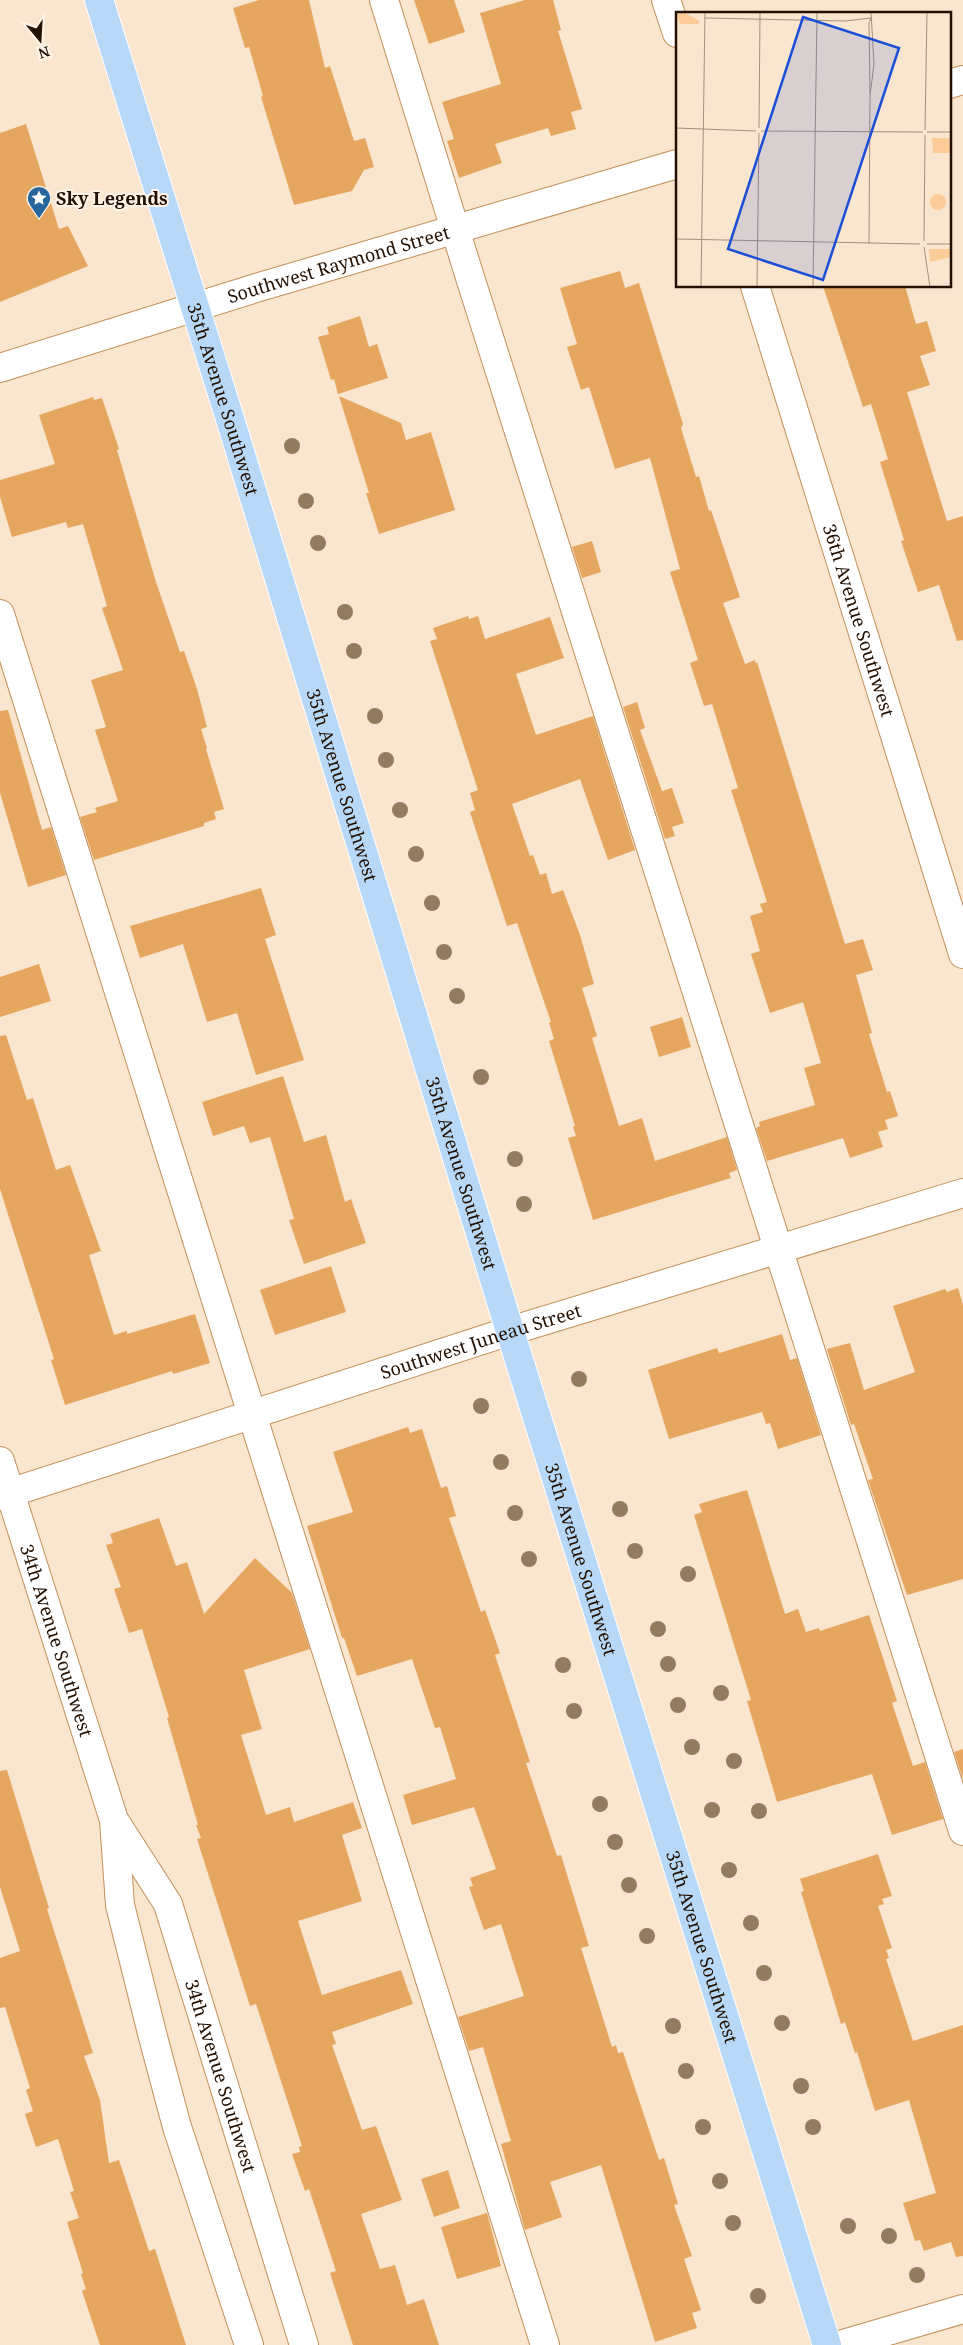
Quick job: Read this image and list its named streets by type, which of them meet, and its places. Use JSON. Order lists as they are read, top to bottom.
{
  "streets": {
    "main road": ["35th Avenue Southwest"],
    "street": [
      "Southwest Raymond Street",
      "36th Avenue Southwest",
      "Southwest Juneau Street",
      "34th Avenue Southwest"
    ]
  },
  "crossings": [
    ["Southwest Raymond Street", "35th Avenue Southwest"],
    ["35th Avenue Southwest", "Southwest Juneau Street"],
    ["Southwest Juneau Street", "34th Avenue Southwest"]
  ],
  "places": {
    "place": ["Sky Legends"]
  },
  "north": "bottom"
}
